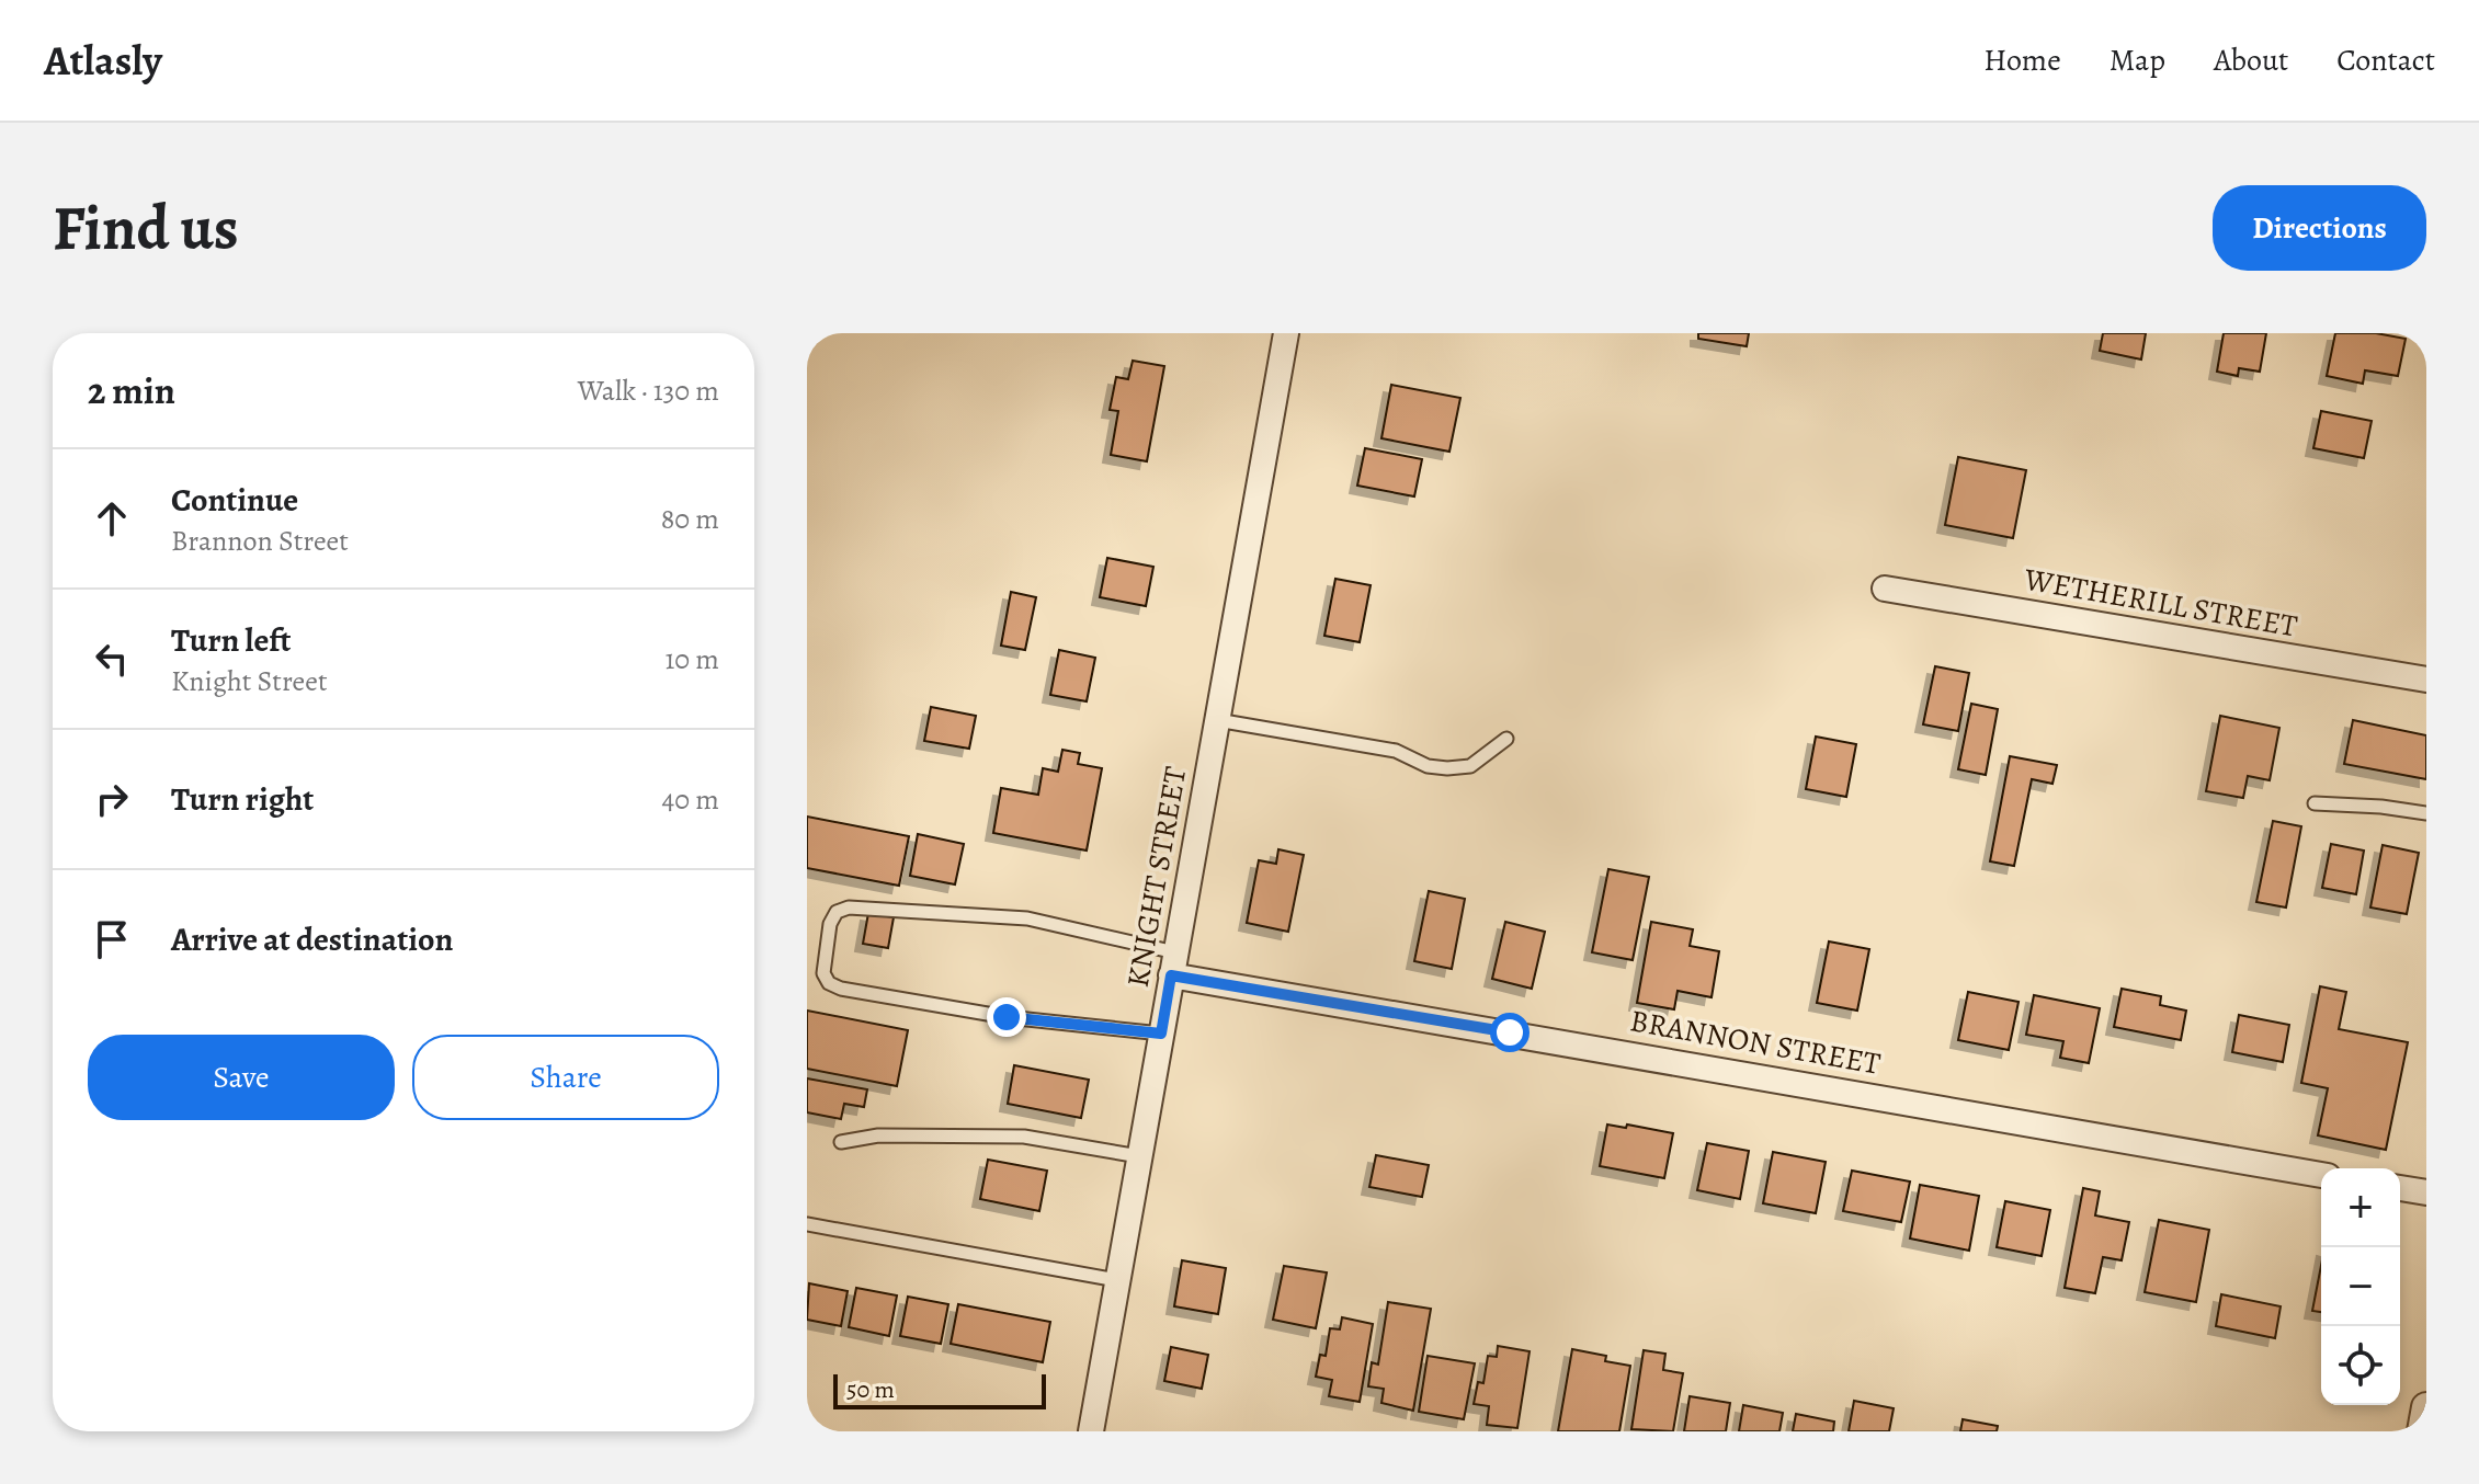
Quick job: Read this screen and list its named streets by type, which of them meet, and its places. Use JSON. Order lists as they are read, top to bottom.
{
  "streets": {
    "street": ["WETHERILL STREET", "KNIGHT STREET", "BRANNON STREET"]
  },
  "crossings": [
    ["KNIGHT STREET", "BRANNON STREET"]
  ],
  "scale_bar": "50 m",
  "page": {
    "header": "Atlasly",
    "nav": [
      "Home",
      "Map",
      "About",
      "Contact"
    ],
    "buttons": [
      "Directions",
      ["Save", "Share"]
    ],
    "title": "Find us",
    "heading": ["2 min", "Walk · 130 m"],
    "list": [
      ["Continue", "Brannon Street", "80 m"],
      ["Turn left", "Knight Street", "10 m"],
      ["Turn right", "40 m"],
      "Arrive at destination"
    ],
    "map_buttons": ["+", "−"],
    "scale": "50 m"
  }
}
